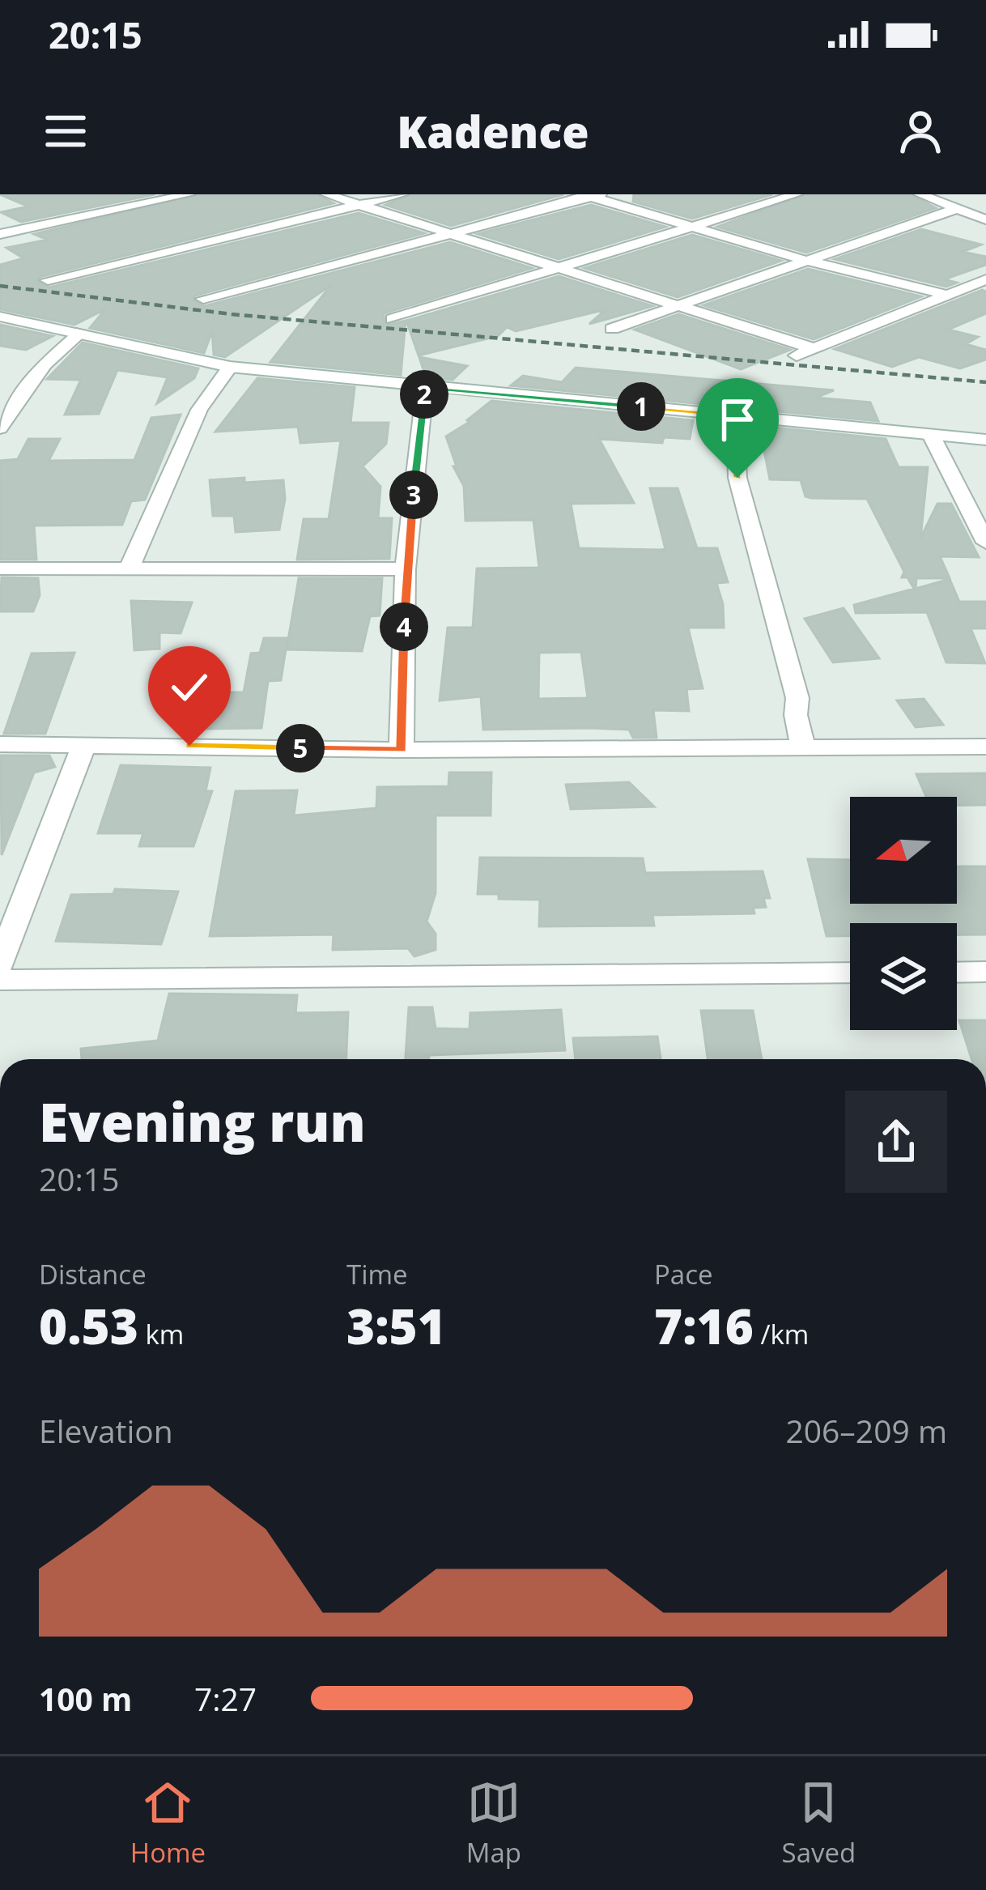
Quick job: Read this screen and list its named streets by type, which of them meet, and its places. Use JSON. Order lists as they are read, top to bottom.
{
  "north": "left",
  "page": {
    "status": "20:15",
    "header": "Kadence",
    "pins": [
      "2",
      "1",
      "3",
      "4",
      "5"
    ],
    "heading": ["Evening run", "20:15"],
    "stats": [
      ["Distance", "0.53 km"],
      ["Time", "3:51"],
      ["Pace", "7:16 /km"]
    ],
    "chart": ["Elevation", "206–209 m"],
    "list": [
      {
        "name": "100 m",
        "note": "7:27"
      }
    ],
    "tabs": ["Home", "Map", "Saved"]
  }
}
